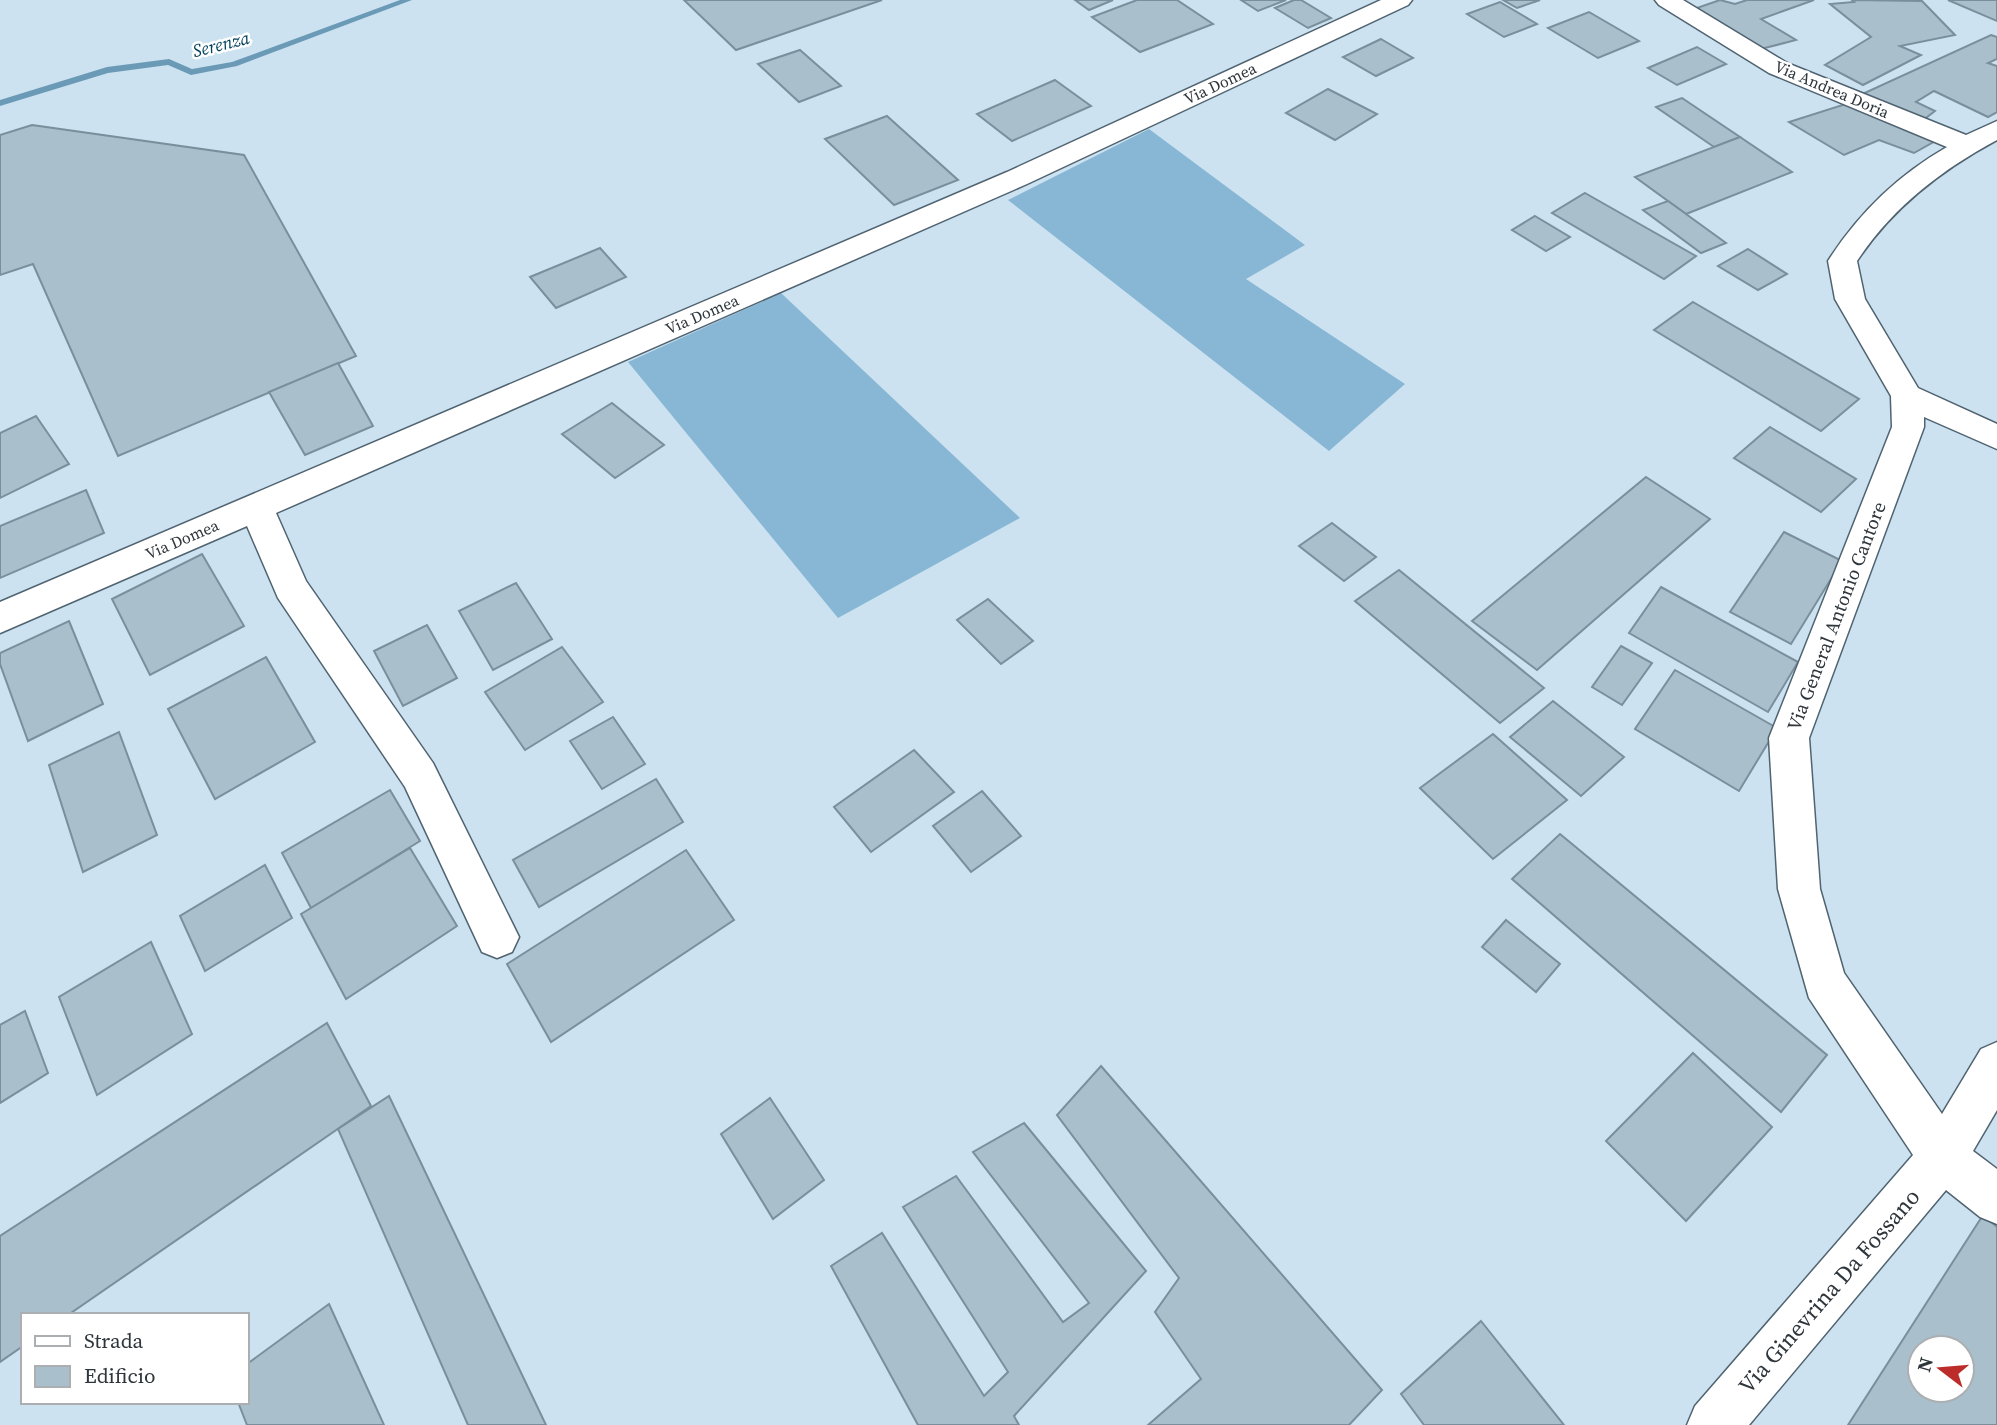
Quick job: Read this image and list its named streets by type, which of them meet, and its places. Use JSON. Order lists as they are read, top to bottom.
{
  "streets": {
    "street": [
      "Via Domea",
      "Via Andrea Doria",
      "Via General Antonio Cantore",
      "Via Ginevrina Da Fossano"
    ]
  },
  "crossings": [
    ["Via General Antonio Cantore", "Via Ginevrina Da Fossano"]
  ],
  "water": ["Serenza"],
  "legend": ["Strada", "Edificio"],
  "north": "left"
}
